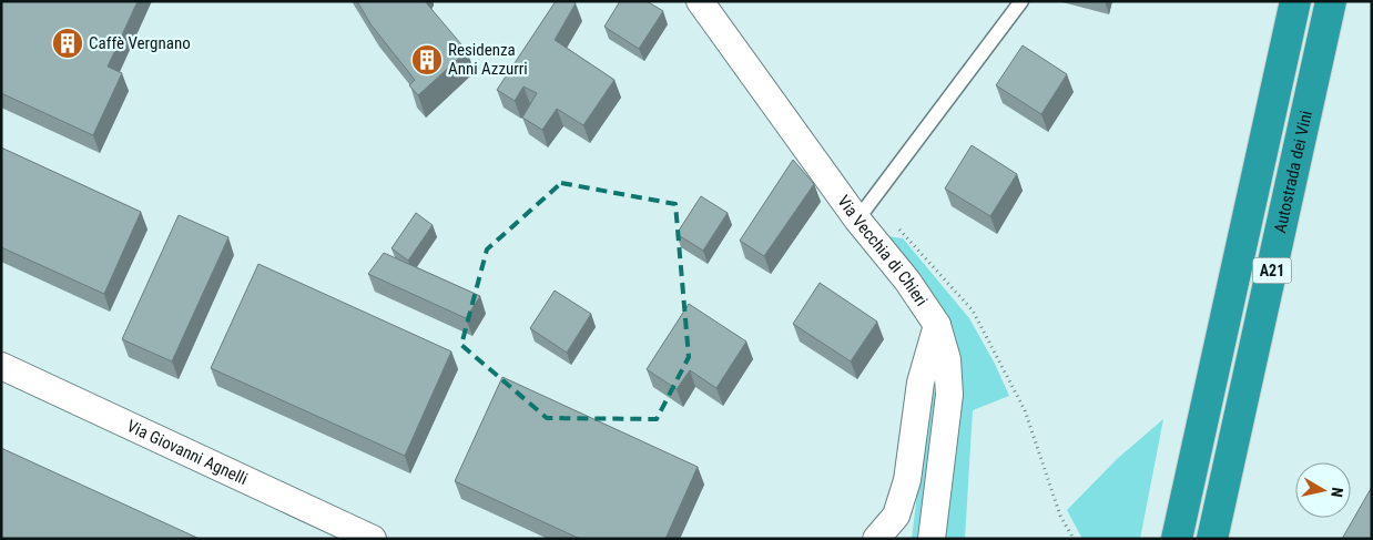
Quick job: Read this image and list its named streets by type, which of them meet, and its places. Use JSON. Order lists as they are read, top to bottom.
{
  "streets": {
    "highway": ["Autostrada dei Vini", "A21"],
    "street": ["Via Vecchia di Chieri", "Via Giovanni Agnelli"]
  },
  "places": {
    "building": ["Caffè Vergnano", "Residenza Anni Azzurri"]
  },
  "north": "right"
}
